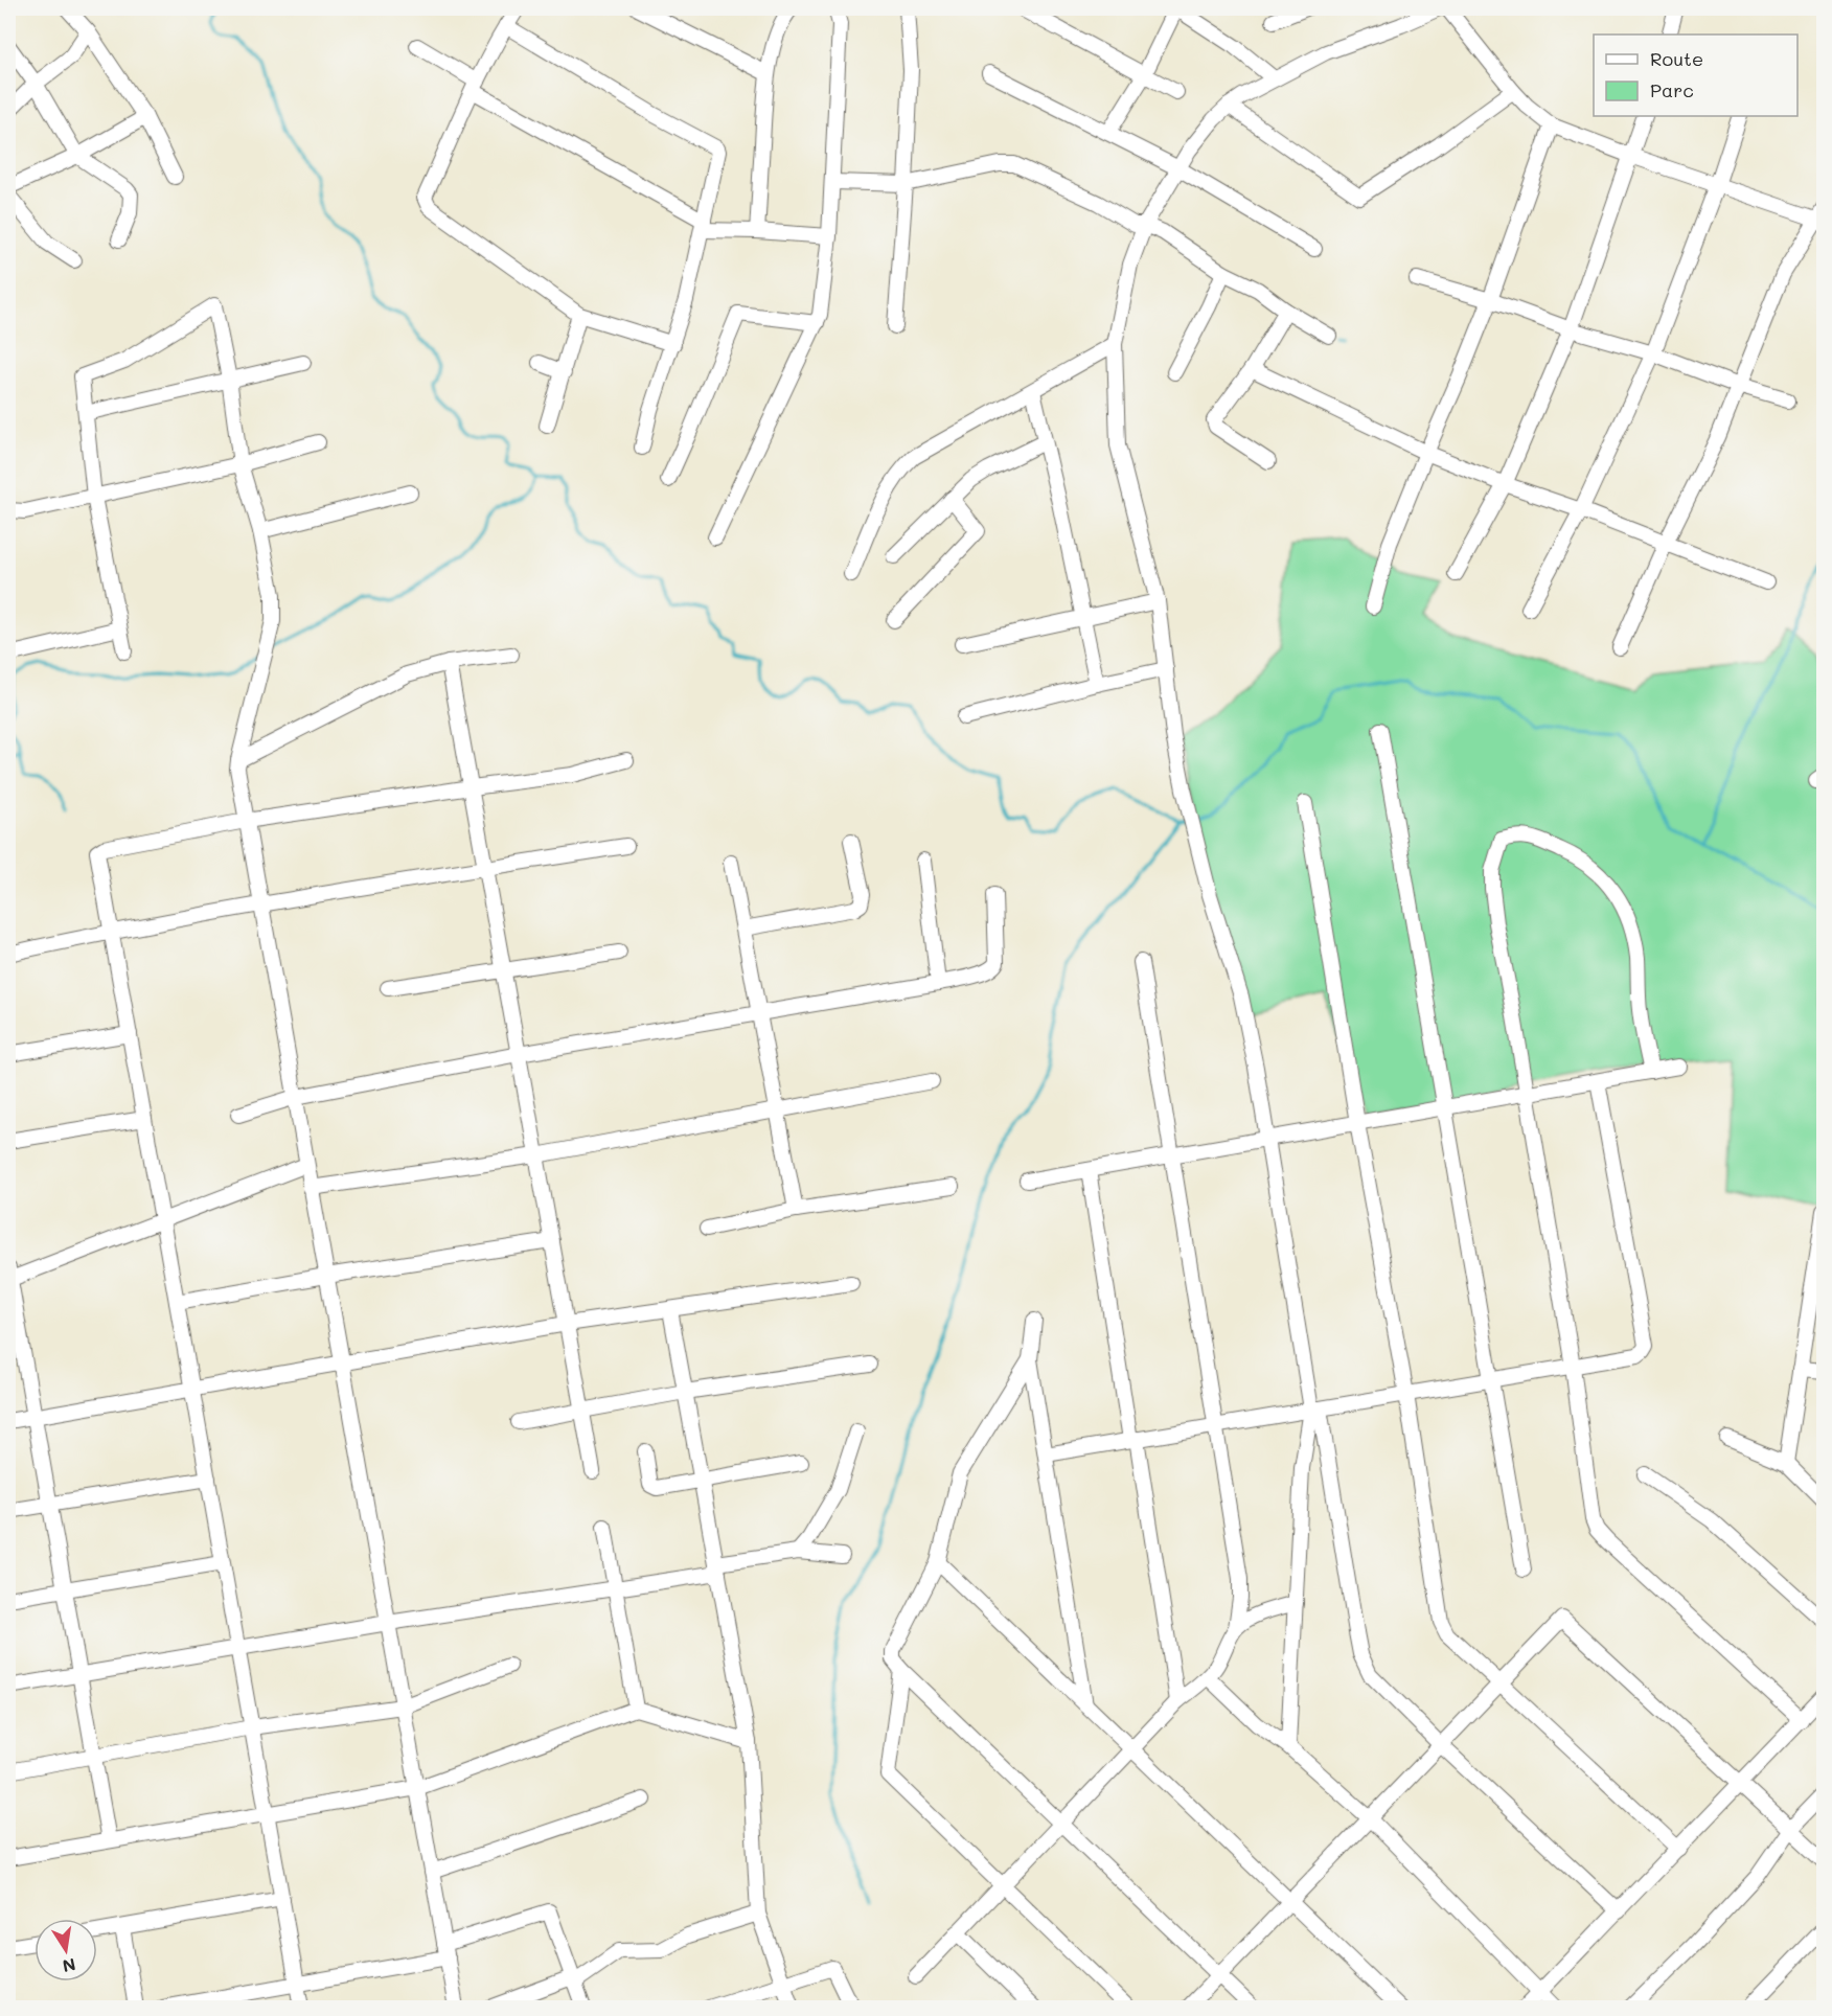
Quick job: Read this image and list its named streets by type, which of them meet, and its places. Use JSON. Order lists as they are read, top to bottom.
{
  "legend": ["Route", "Parc"],
  "north": "bottom"
}
